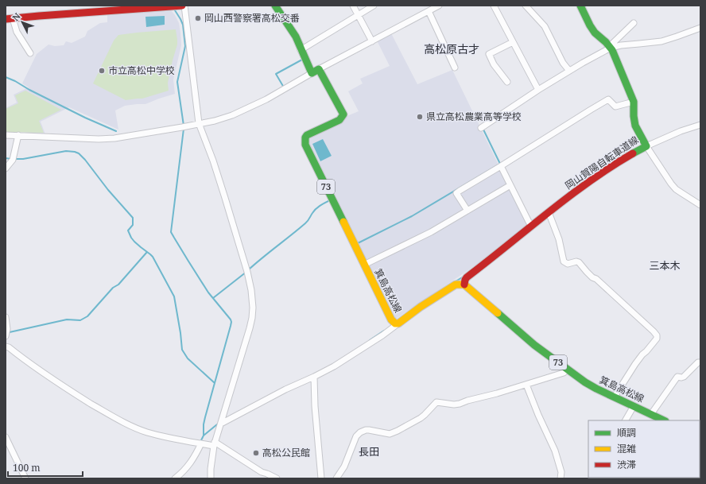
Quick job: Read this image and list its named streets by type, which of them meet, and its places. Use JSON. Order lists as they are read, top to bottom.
{
  "streets": {
    "main road": ["岡山賀陽自転車道線", "73", "箕島高松線"]
  },
  "crossings": [
    ["岡山賀陽自転車道線", "箕島高松線"]
  ],
  "districts": ["高松原古才", "三本木", "長田"],
  "places": [
    "岡山西警察署高松交番",
    "市立高松中学校",
    "県立高松農業高等学校",
    "高松公民館"
  ],
  "legend": ["順調", "混雑", "渋滞"],
  "scale_bar": "100 m",
  "north": "top left"
}
